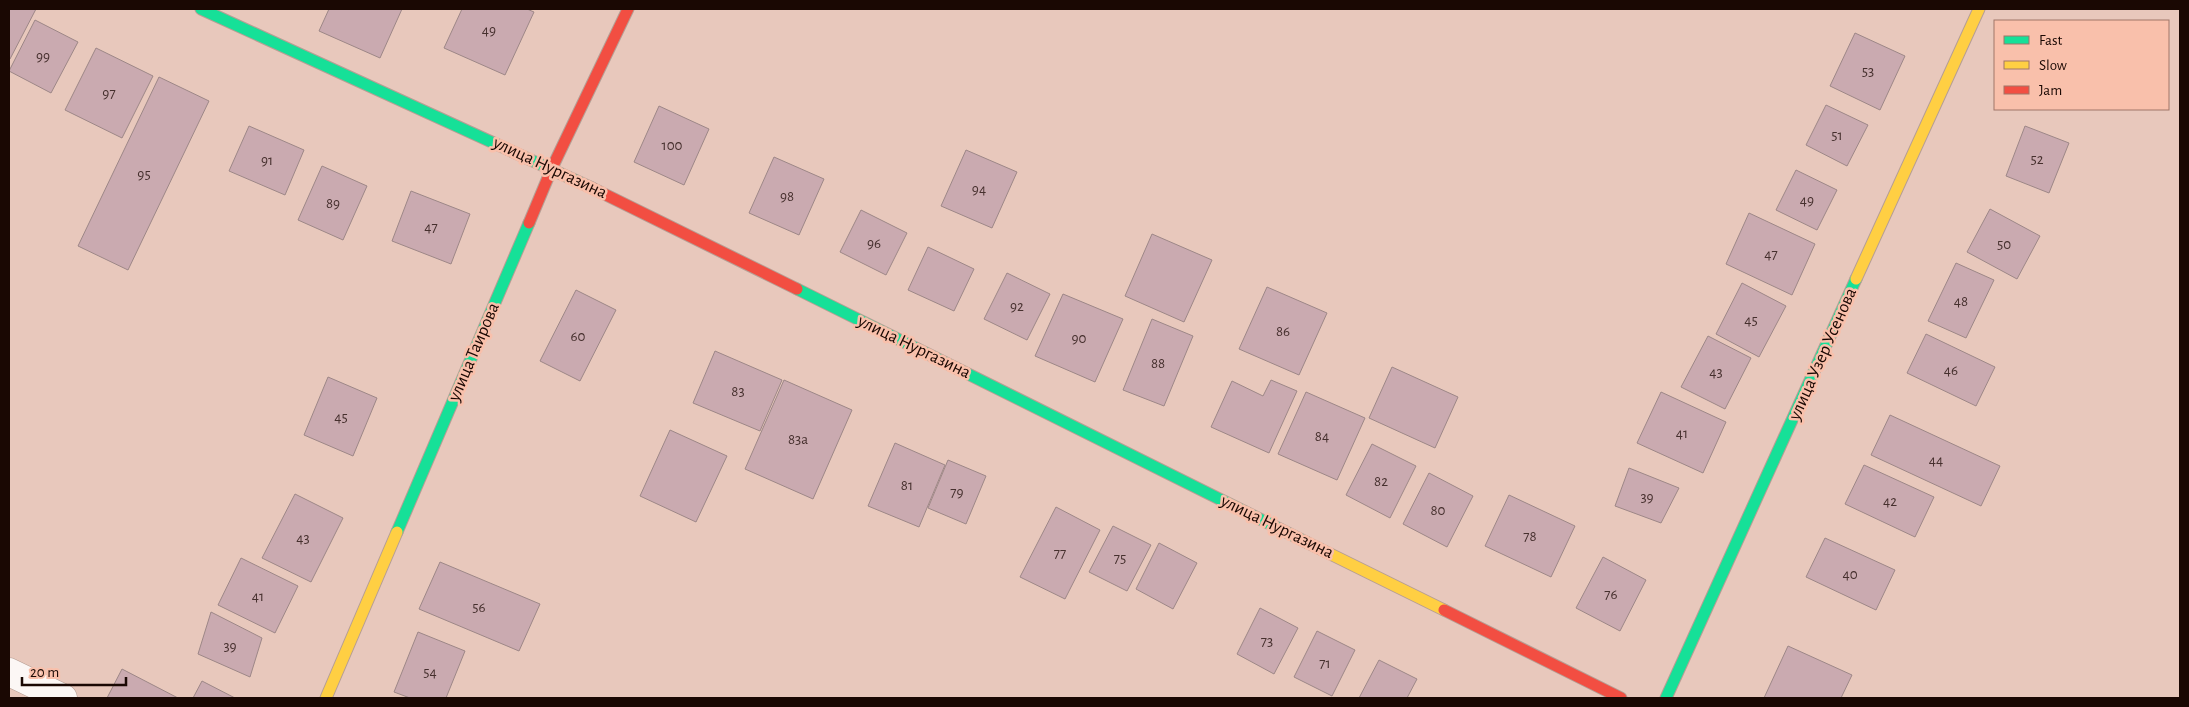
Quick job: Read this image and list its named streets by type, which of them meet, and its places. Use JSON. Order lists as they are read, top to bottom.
{
  "streets": {
    "street": ["улица Нургазина", "улица Таирова", "улица Узер Усенова"]
  },
  "crossings": [
    ["улица Нургазина", "улица Таирова"]
  ],
  "house_numbers": [
    "49",
    "99",
    "53",
    "97",
    "51",
    "100",
    "52",
    "91",
    "95",
    "94",
    "98",
    "49",
    "89",
    "47",
    "96",
    "50",
    "47",
    "48",
    "92",
    "45",
    "86",
    "60",
    "90",
    "88",
    "46",
    "43",
    "83",
    "45",
    "41",
    "84",
    "83а",
    "44",
    "82",
    "81",
    "79",
    "39",
    "42",
    "80",
    "78",
    "43",
    "77",
    "75",
    "40",
    "76",
    "41",
    "56",
    "73",
    "39",
    "71",
    "54"
  ],
  "legend": ["Fast", "Slow", "Jam"],
  "scale_bar": "20 m"
}
